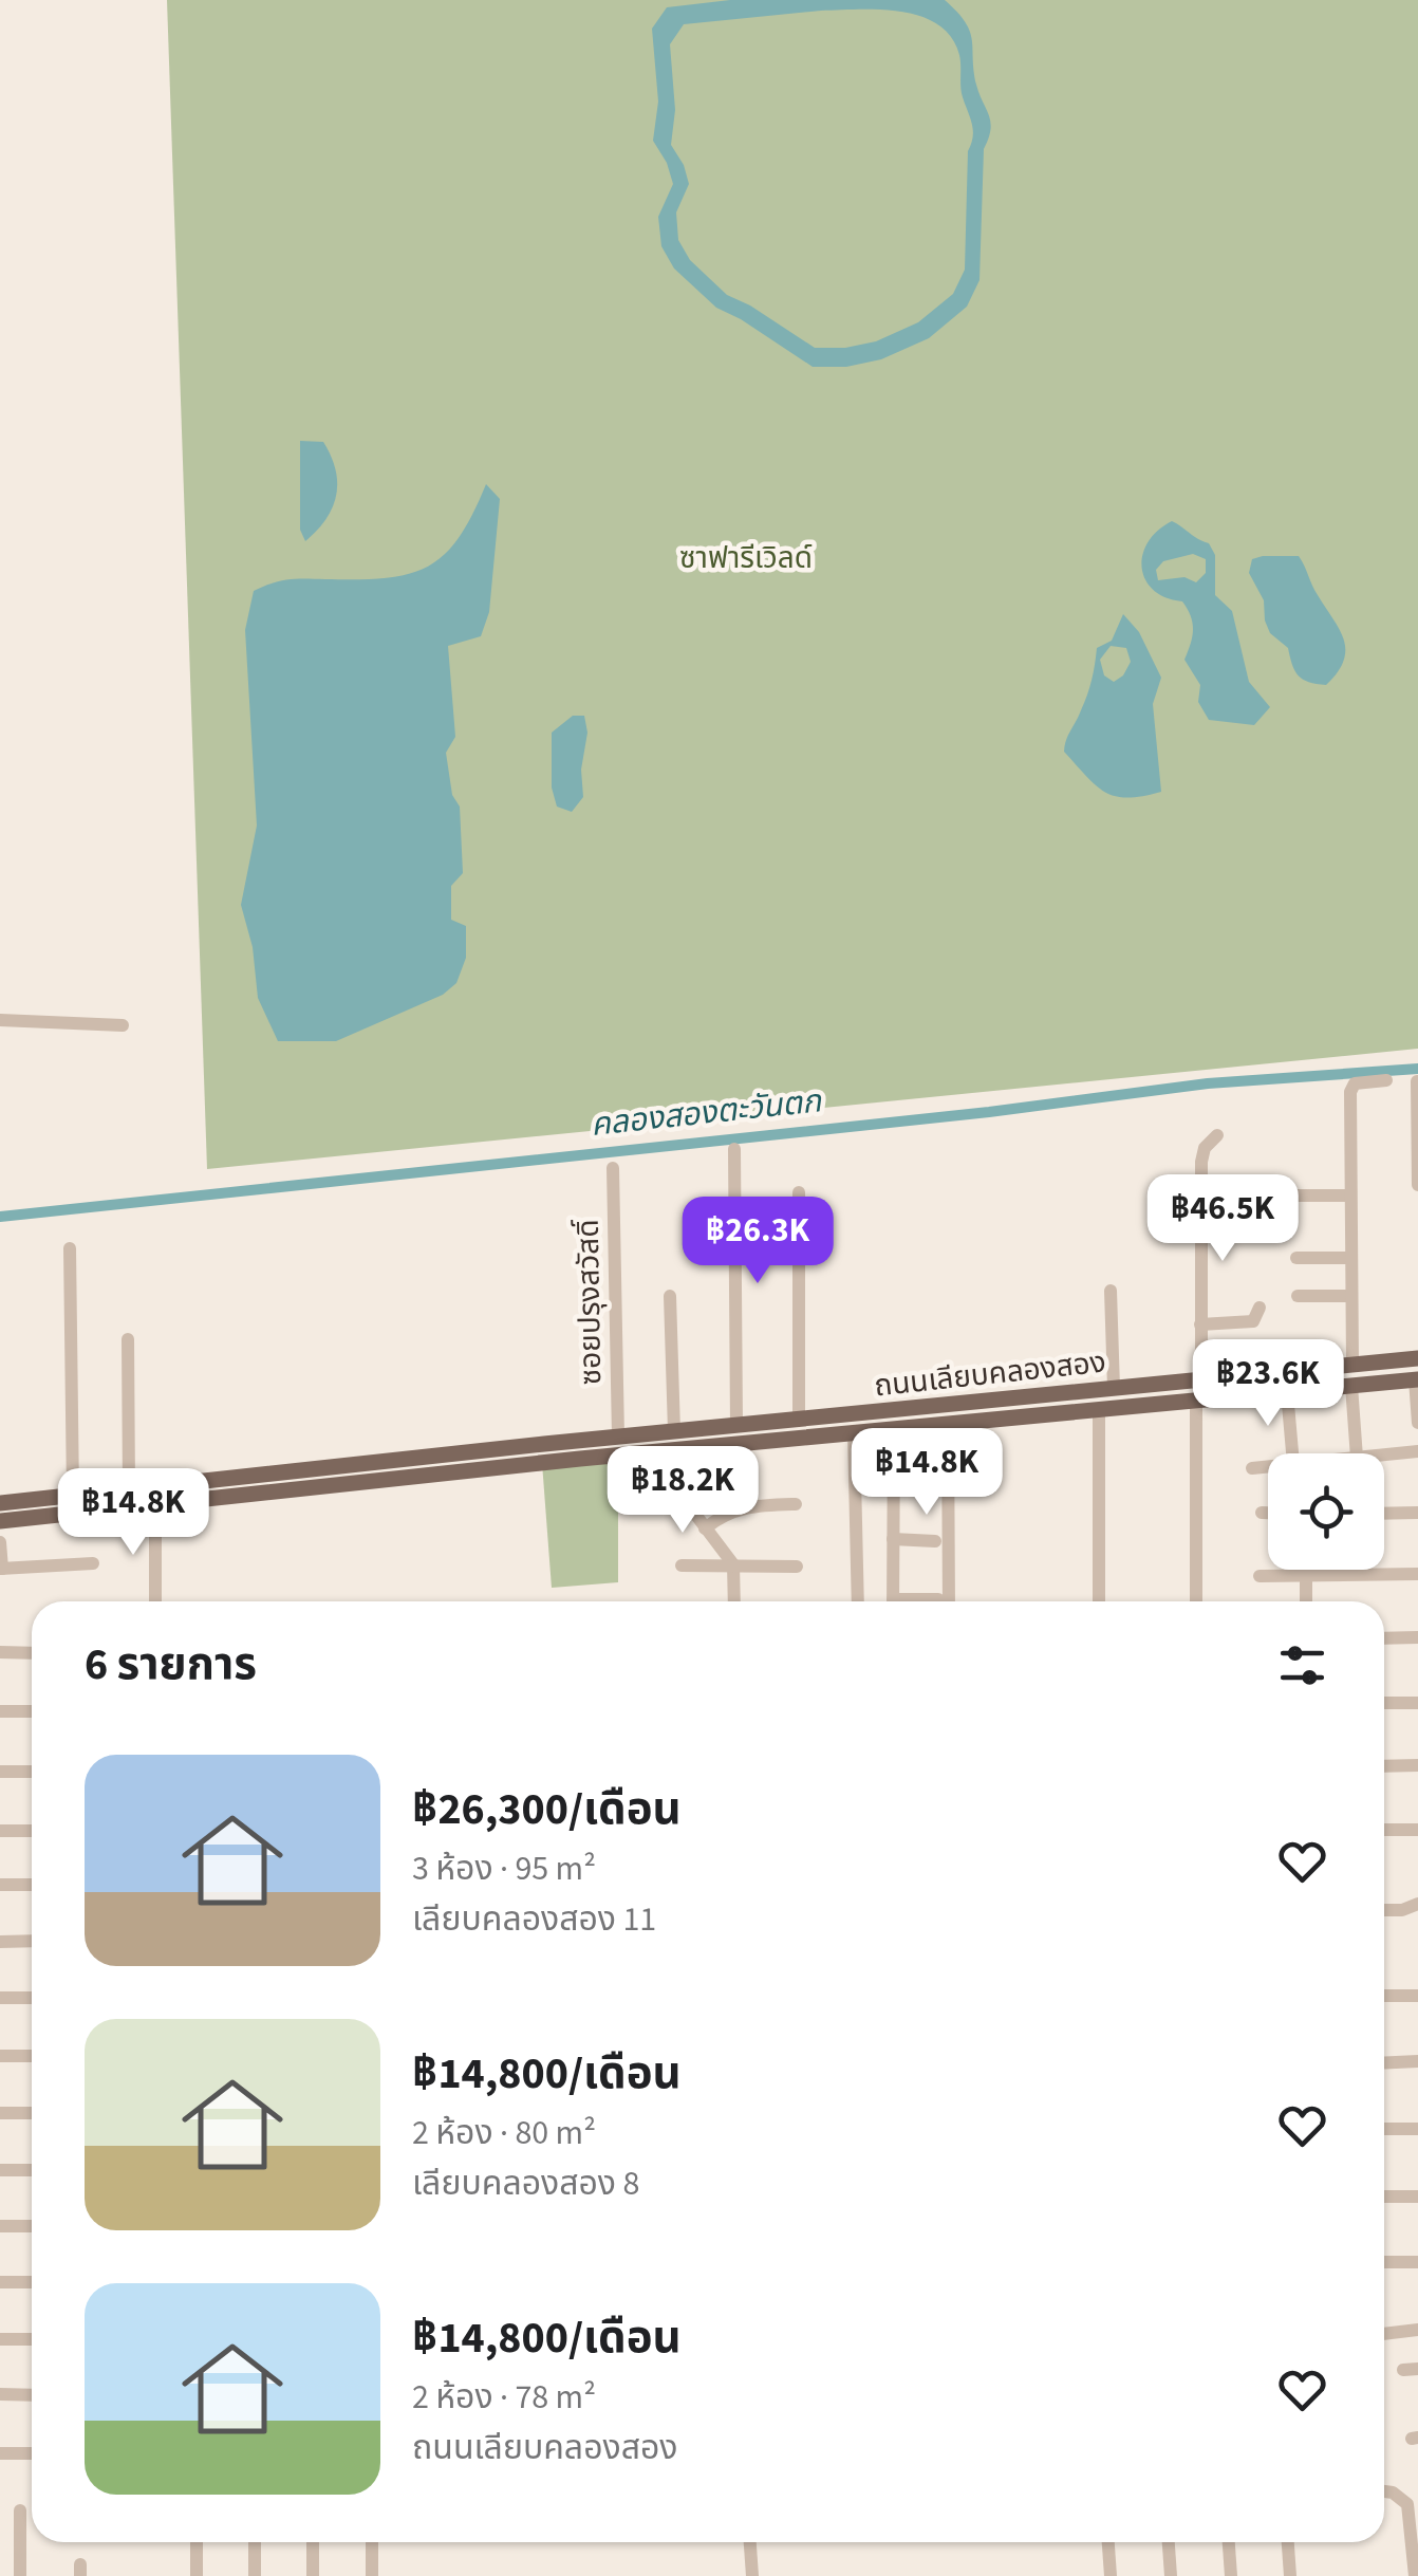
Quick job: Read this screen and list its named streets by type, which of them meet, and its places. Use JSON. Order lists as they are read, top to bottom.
{
  "streets": {
    "main road": ["ถนนเลียบคลองสอง"],
    "street": ["ซอยปรุงสวัสดิ์"]
  },
  "crossings": [
    ["ซอยปรุงสวัสดิ์", "ถนนเลียบคลองสอง"]
  ],
  "water": ["คลองสองตะวันตก"],
  "parks": ["ซาฟารีเวิลด์"],
  "page": {
    "price": [
      "฿46.5K",
      "฿26.3K",
      "฿23.6K",
      "฿14.8K",
      "฿18.2K",
      "฿14.8K"
    ],
    "heading": "6 รายการ",
    "list": [
      {
        "name": "฿26,300/เดือน",
        "note": "3 ห้อง · 95 m² · เลียบคลองสอง 11"
      },
      {
        "name": "฿14,800/เดือน",
        "note": "2 ห้อง · 80 m² · เลียบคลองสอง 8"
      },
      {
        "name": "฿14,800/เดือน",
        "note": "2 ห้อง · 78 m² · ถนนเลียบคลองสอง"
      }
    ]
  }
}
